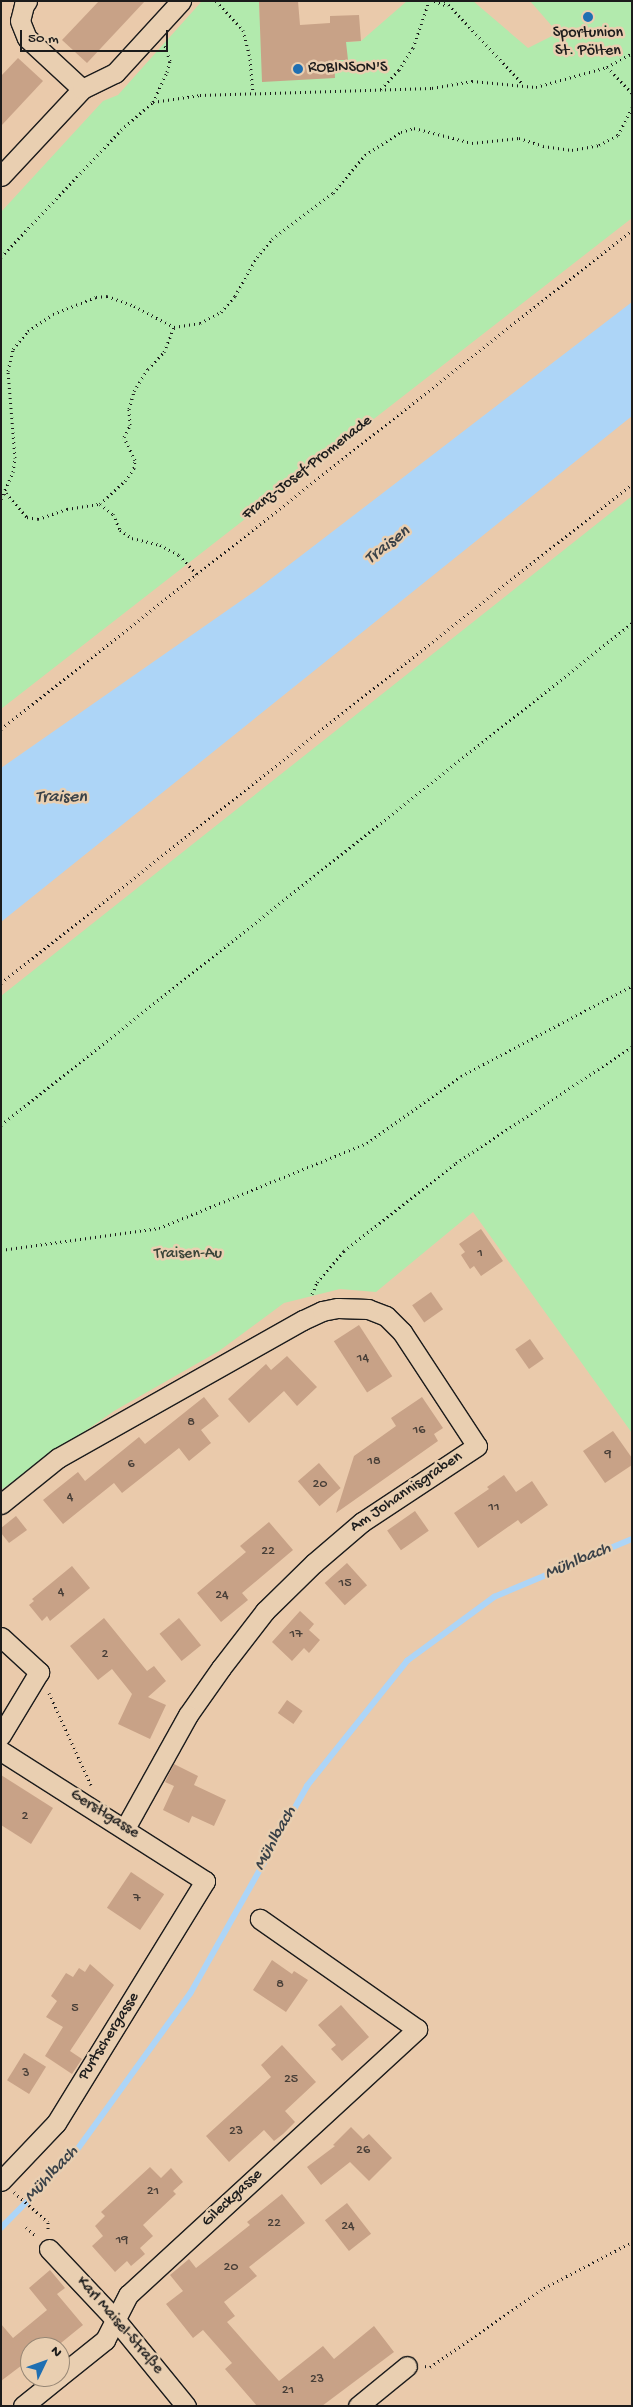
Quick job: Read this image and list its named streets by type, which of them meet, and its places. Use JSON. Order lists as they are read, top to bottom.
{
  "streets": {
    "street": [
      "Am Johannisgraben",
      "Gerstlgasse",
      "Purtschergasse",
      "Gileckgasse",
      "Karl Maisel-Straße"
    ],
    "path": ["Franz-Josef-Promenade"]
  },
  "crossings": [
    ["Am Johannisgraben", "Gerstlgasse"],
    ["Gerstlgasse", "Purtschergasse"],
    ["Gileckgasse", "Karl Maisel-Straße"]
  ],
  "water": ["Traisen", "Mühlbach"],
  "parks": ["Traisen-Au"],
  "places": ["Sportunion St. Pölten", "ROBINSON'S"],
  "house_numbers": [
    "1",
    "14",
    "8",
    "16",
    "9",
    "18",
    "6",
    "20",
    "4",
    "11",
    "22",
    "15",
    "4",
    "24",
    "17",
    "2",
    "2",
    "7",
    "8",
    "5",
    "3",
    "25",
    "23",
    "26",
    "21",
    "22",
    "24",
    "19",
    "20",
    "23",
    "21"
  ],
  "scale_bar": "50 m",
  "north": "top right"
}
